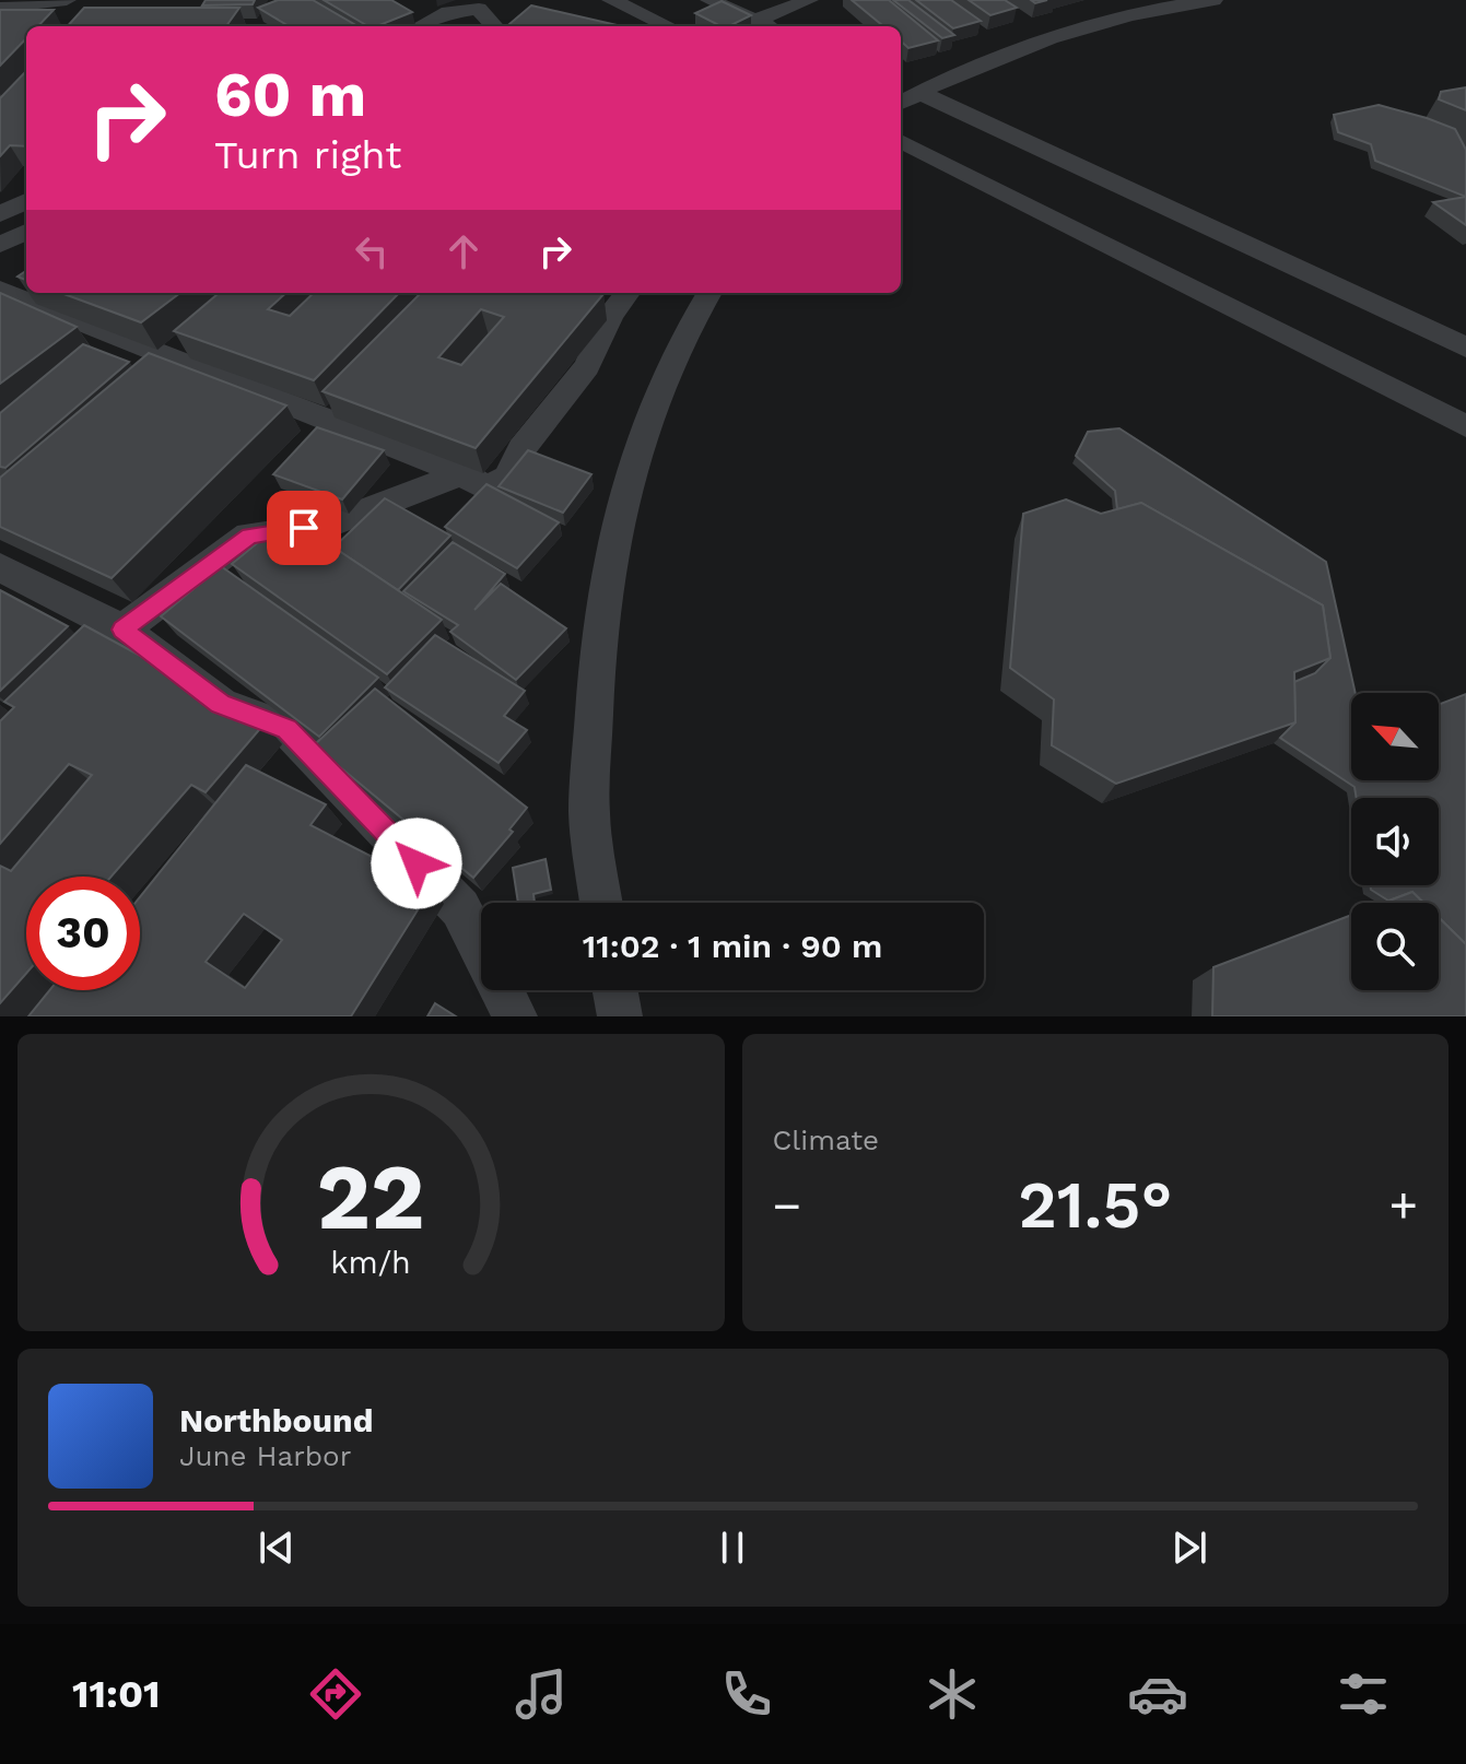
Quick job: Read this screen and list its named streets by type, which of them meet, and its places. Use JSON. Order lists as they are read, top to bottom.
{
  "north": "top left",
  "page": {
    "turn": ["60 m", "Turn right"],
    "limit": "30",
    "trip": "11:02 · 1 min · 90 m",
    "tile": "Climate",
    "heat": ["−", "21.5°", "+"],
    "song": ["Northbound", "June Harbor"],
    "tabs": "11:01",
    "gauge": ["22", "km/h"]
  }
}
